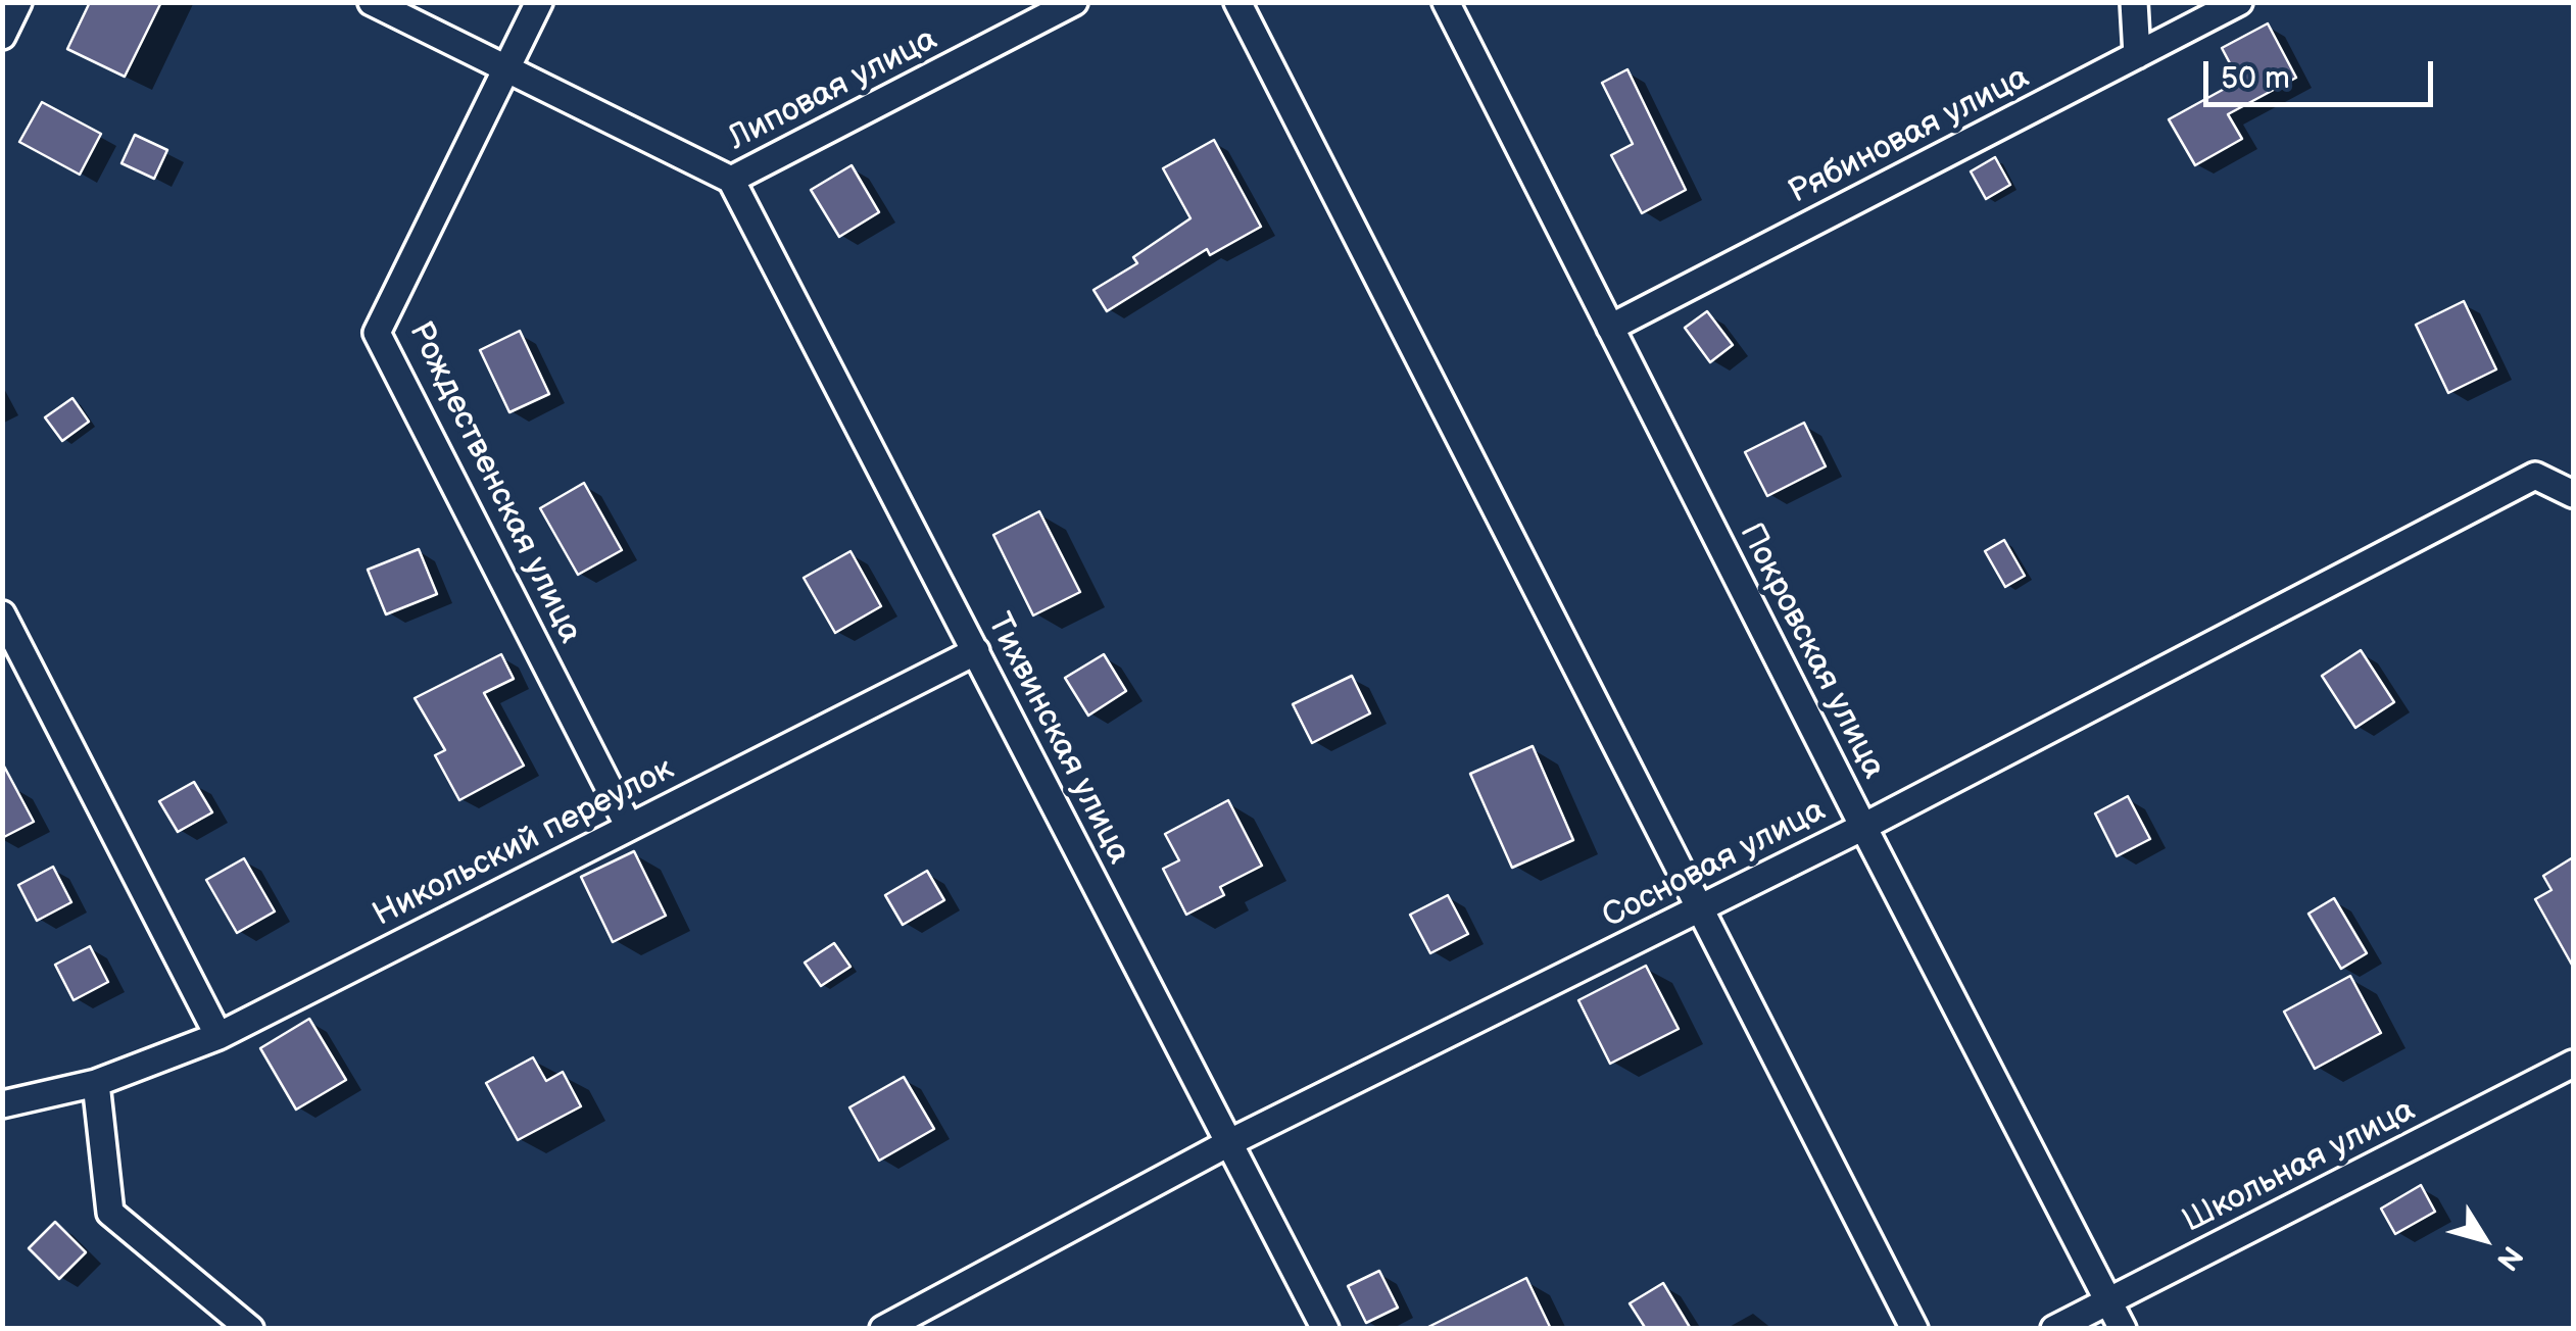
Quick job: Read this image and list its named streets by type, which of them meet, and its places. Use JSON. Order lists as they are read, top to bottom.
{
  "streets": {
    "street": [
      "Липовая улица",
      "Рябиновая улица",
      "Рождественская улица",
      "Покровская улица",
      "Тихвинская улица",
      "Никольский переулок",
      "Сосновая улица",
      "Школьная улица"
    ]
  },
  "crossings": [
    ["Липовая улица", "Тихвинская улица"],
    ["Рябиновая улица", "Покровская улица"],
    ["Рождественская улица", "Никольский переулок"],
    ["Покровская улица", "Сосновая улица"],
    ["Покровская улица", "Школьная улица"],
    ["Тихвинская улица", "Никольский переулок"],
    ["Тихвинская улица", "Сосновая улица"]
  ],
  "scale_bar": "50 m",
  "north": "bottom right"
}
